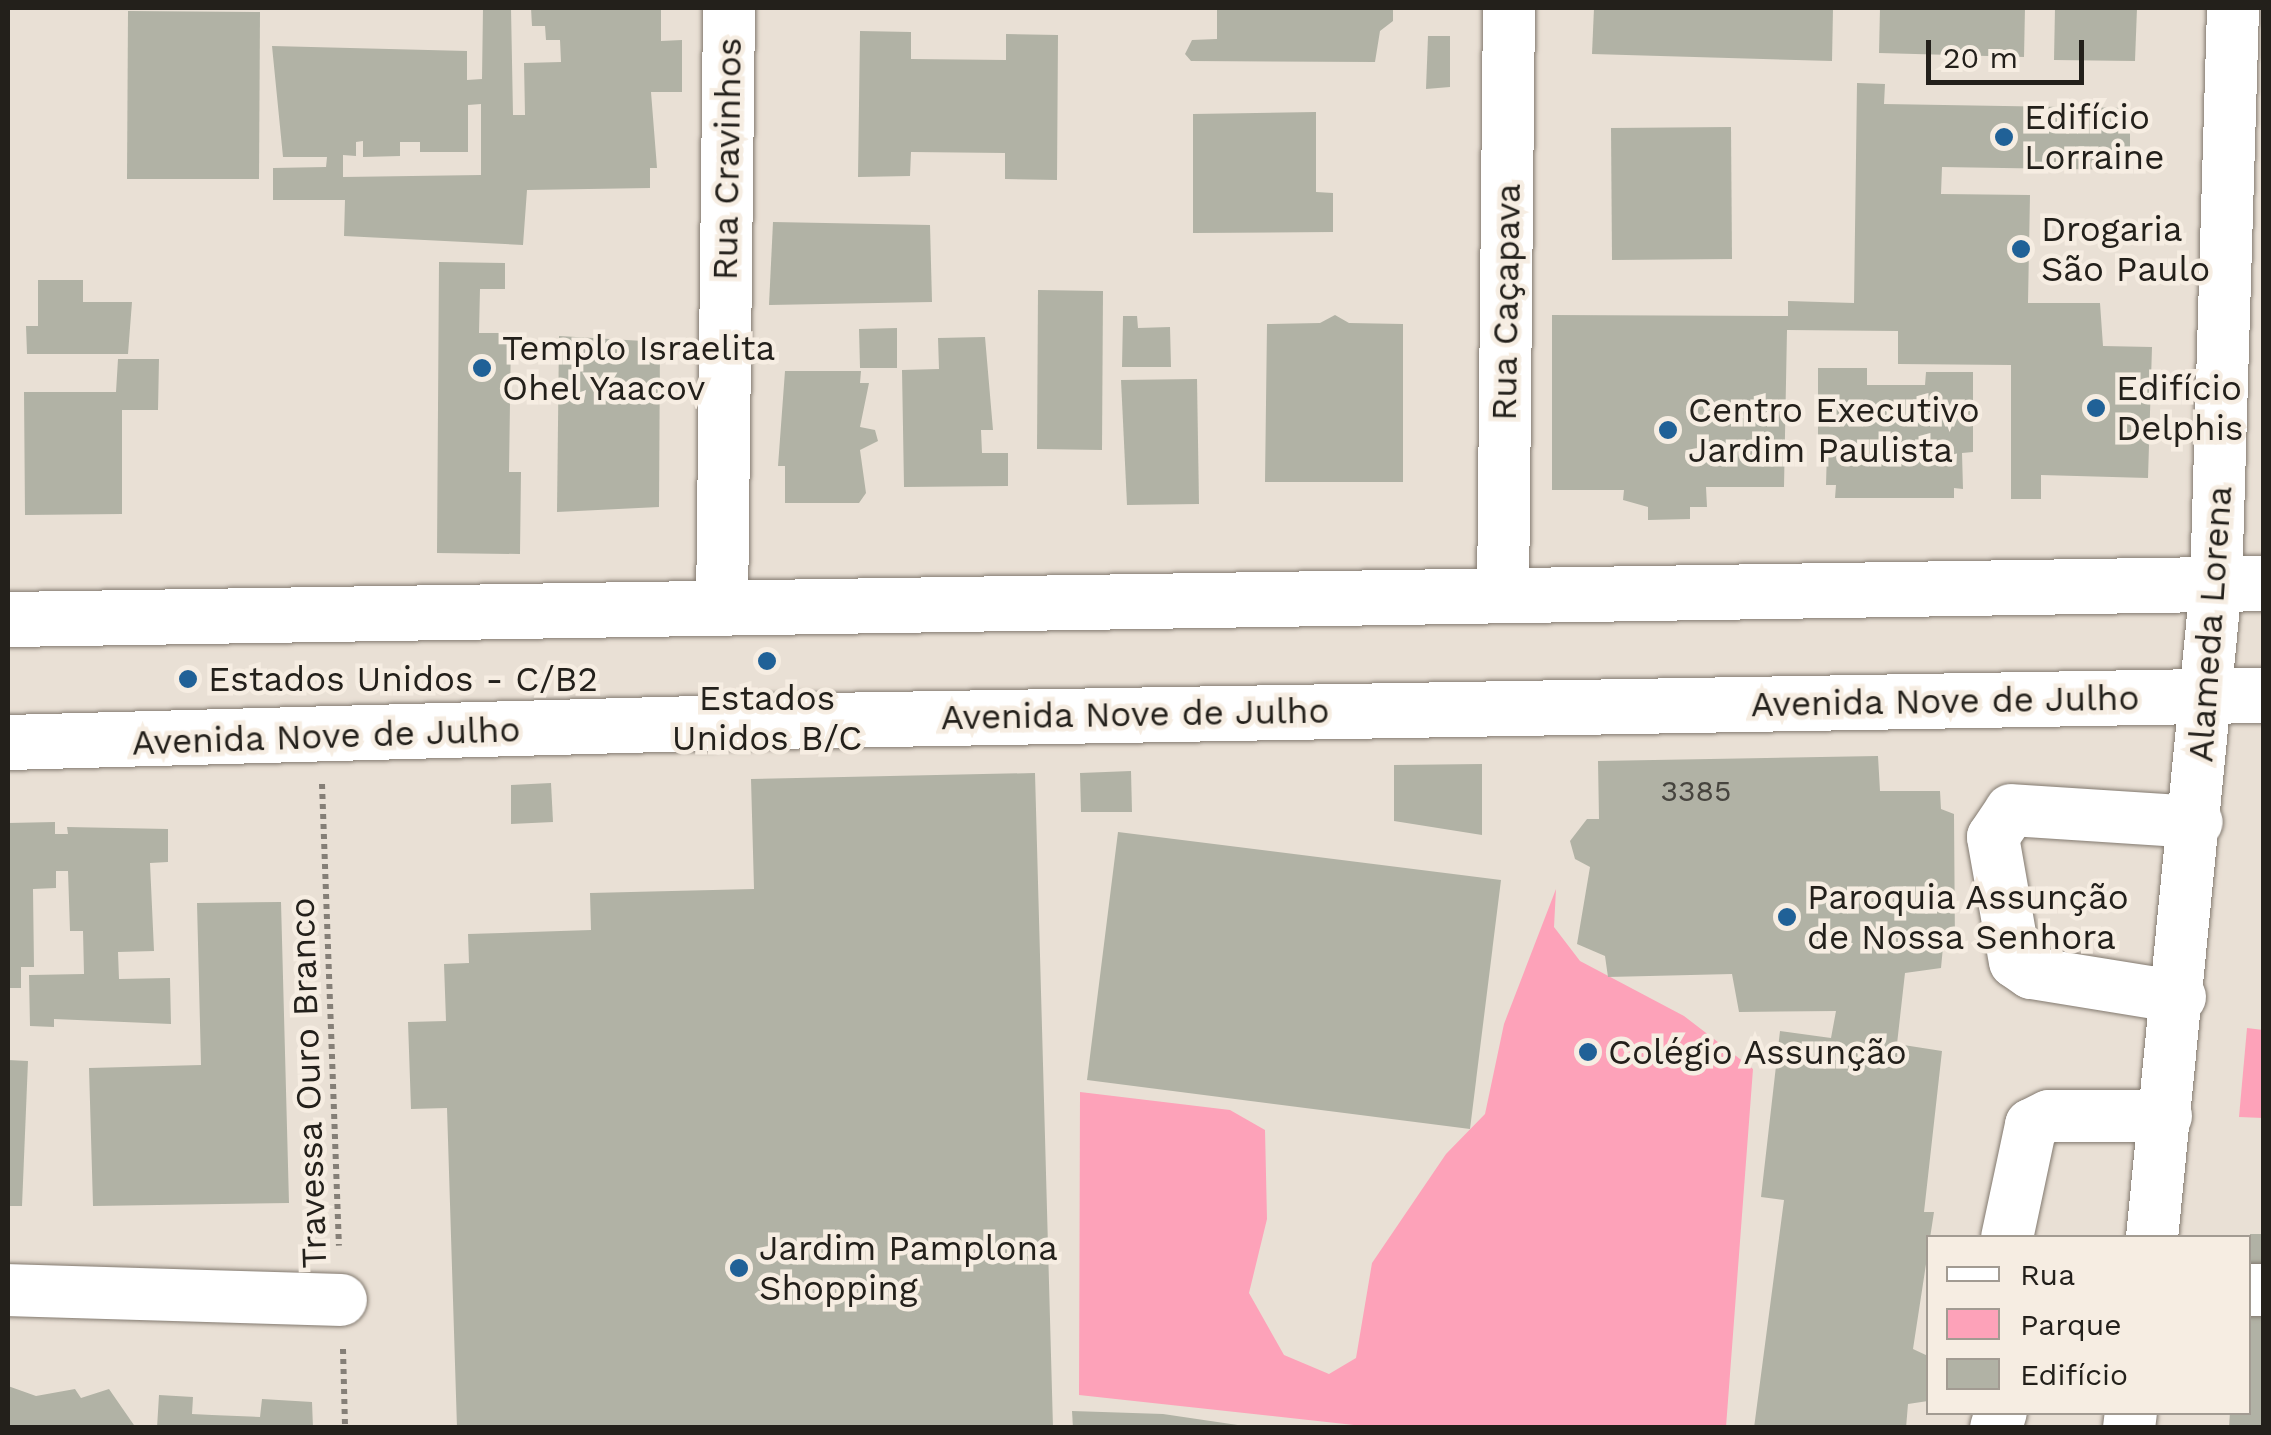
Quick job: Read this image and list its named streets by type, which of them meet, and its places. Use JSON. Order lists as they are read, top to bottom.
{
  "streets": {
    "main road": ["Avenida Nove de Julho"],
    "street": ["Rua Cravinhos", "Rua Caçapava", "Alameda Lorena"],
    "path": ["Travessa Ouro Branco"]
  },
  "crossings": [
    ["Alameda Lorena", "Avenida Nove de Julho"],
    ["Avenida Nove de Julho", "Travessa Ouro Branco"]
  ],
  "places": [
    "Edifício Lorraine",
    "Drogaria São Paulo",
    "Templo Israelita Ohel Yaacov",
    "Edifício Delphis",
    "Centro Executivo Jardim Paulista",
    "Estados Unidos B/C",
    "Estados Unidos - C/B2",
    "Paroquia Assunção de Nossa Senhora",
    "Colégio Assunção",
    "Jardim Pamplona Shopping"
  ],
  "house_numbers": ["3385"],
  "legend": ["Rua", "Parque", "Edifício"],
  "scale_bar": "20 m"
}
